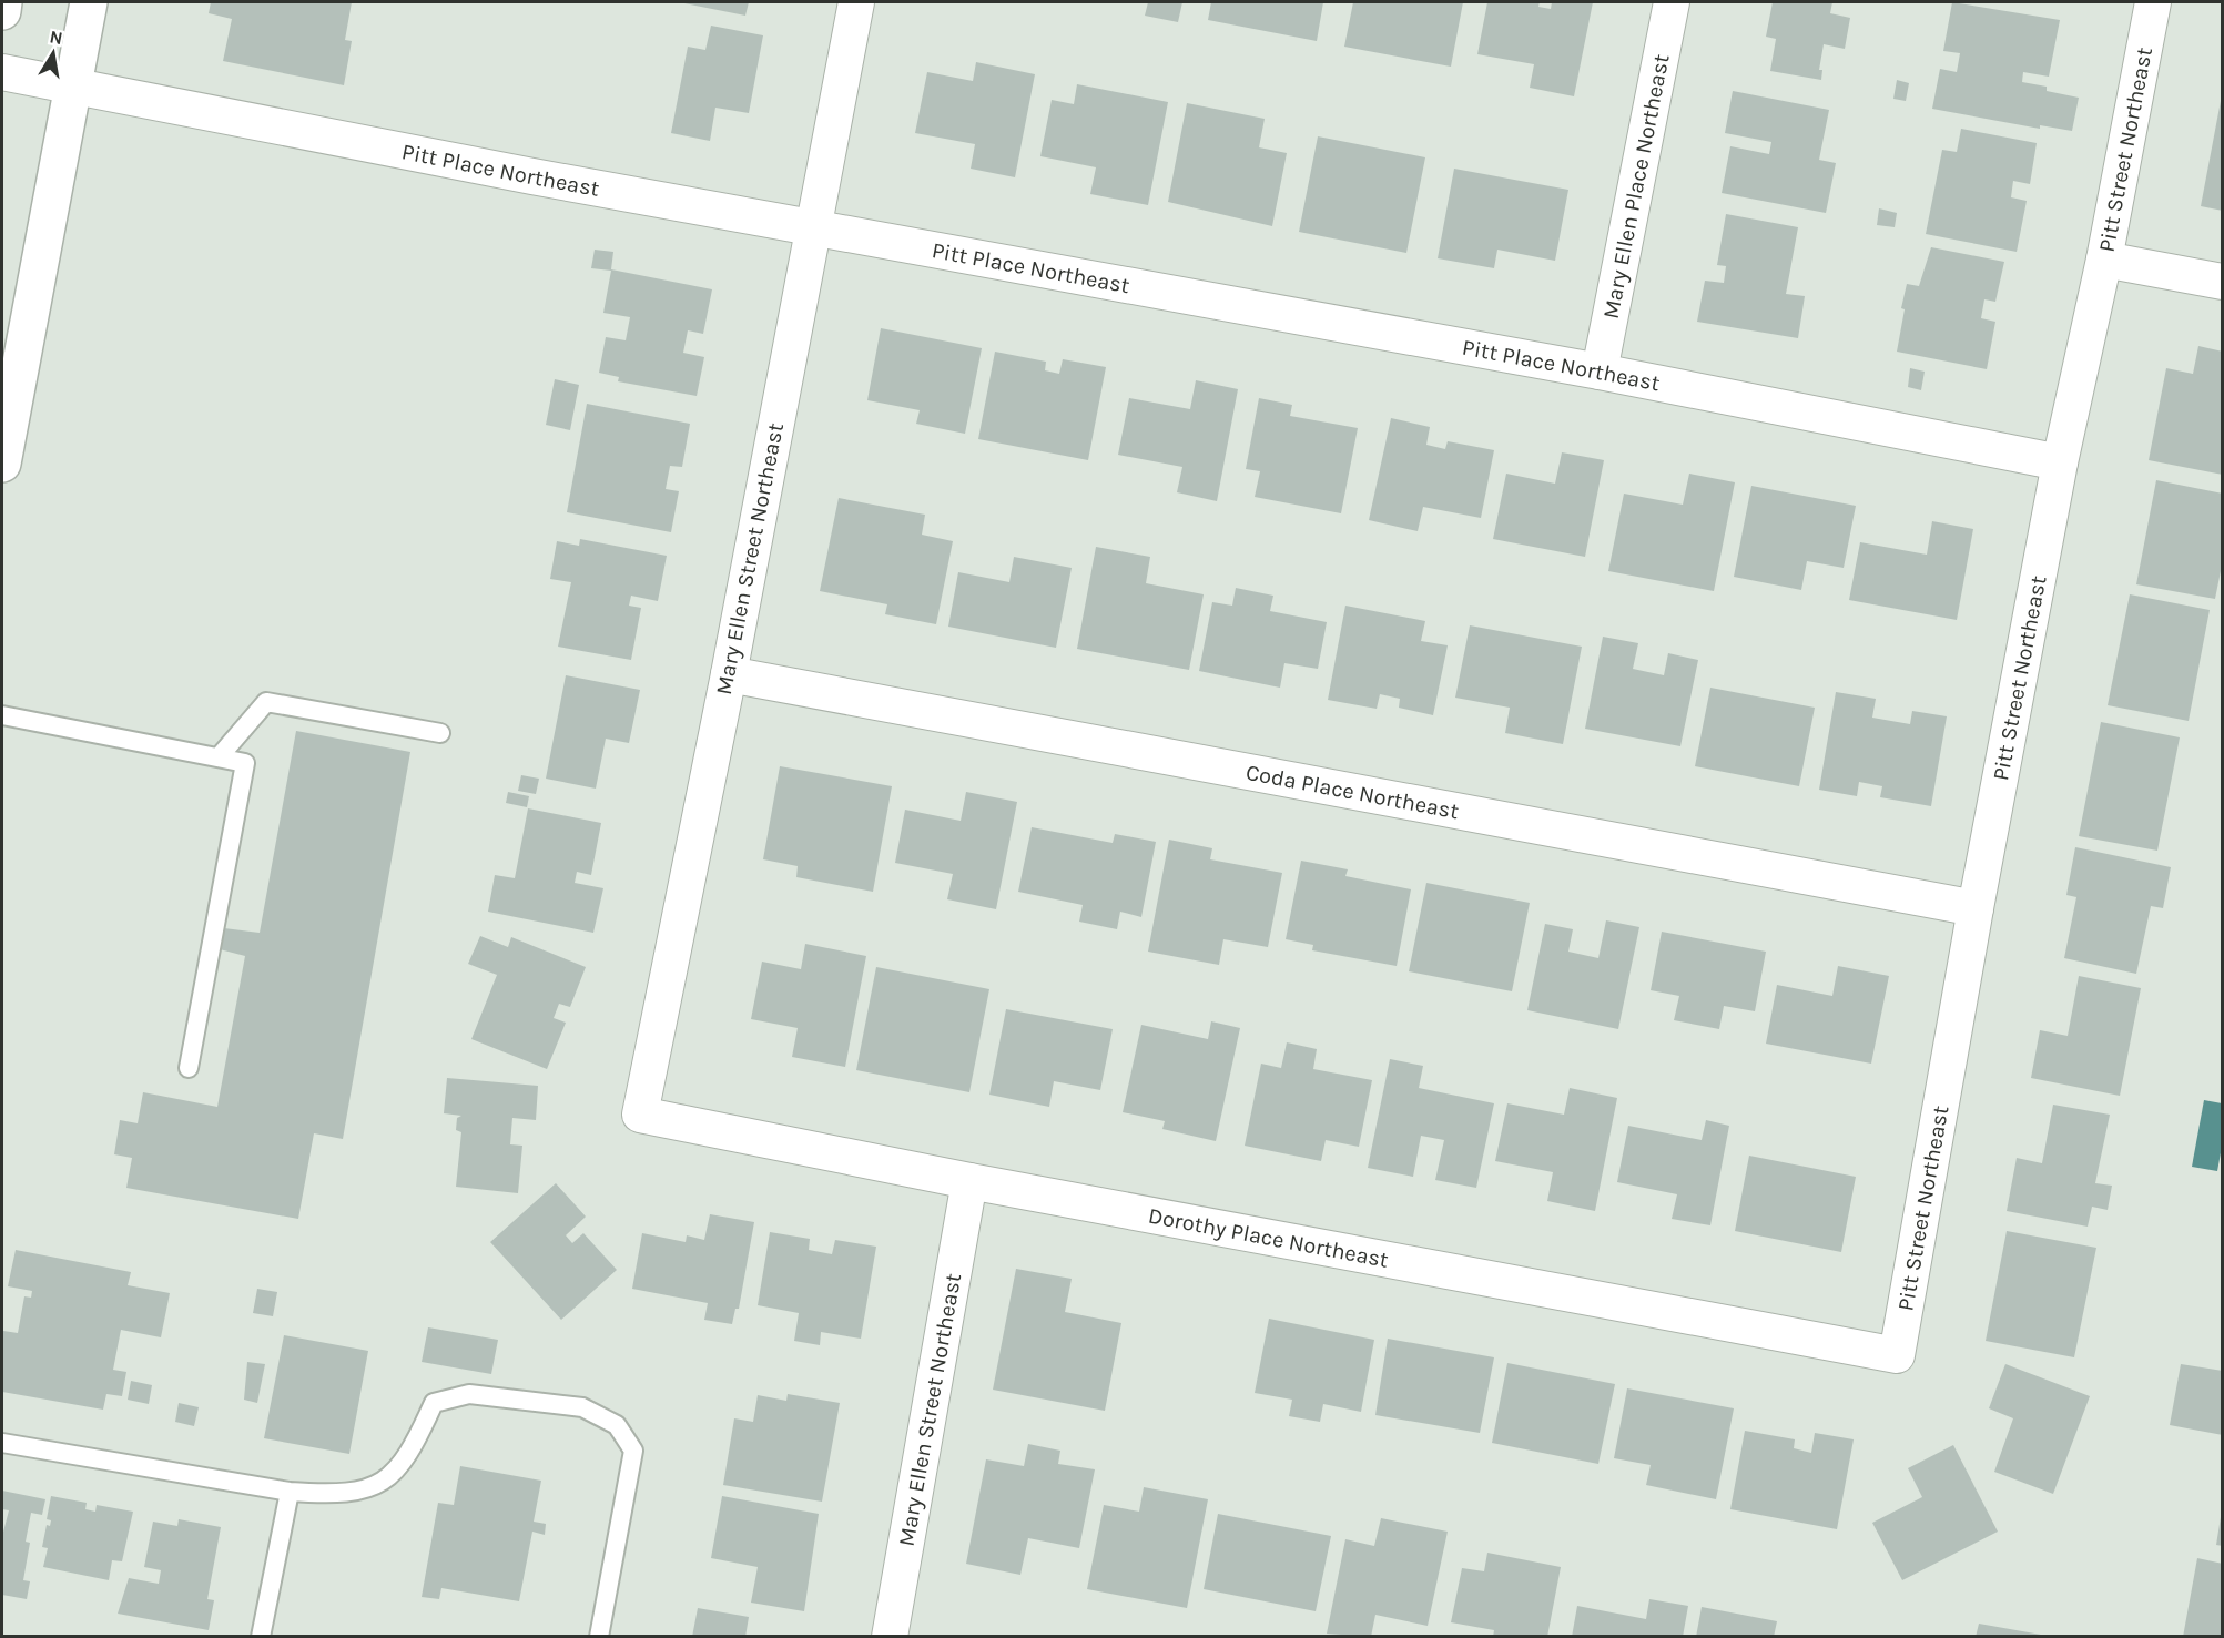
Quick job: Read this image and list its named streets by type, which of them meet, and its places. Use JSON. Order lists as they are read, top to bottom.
{
  "streets": {
    "street": [
      "Pitt Street Northeast",
      "Pitt Place Northeast",
      "Mary Ellen Place Northeast",
      "Mary Ellen Street Northeast",
      "Coda Place Northeast",
      "Dorothy Place Northeast"
    ]
  },
  "crossings": [
    ["Pitt Street Northeast", "Pitt Place Northeast"],
    ["Pitt Street Northeast", "Coda Place Northeast"],
    ["Pitt Street Northeast", "Dorothy Place Northeast"],
    ["Pitt Place Northeast", "Mary Ellen Place Northeast"],
    ["Pitt Place Northeast", "Mary Ellen Street Northeast"],
    ["Mary Ellen Street Northeast", "Coda Place Northeast"],
    ["Mary Ellen Street Northeast", "Dorothy Place Northeast"]
  ],
  "north": "top"
}
